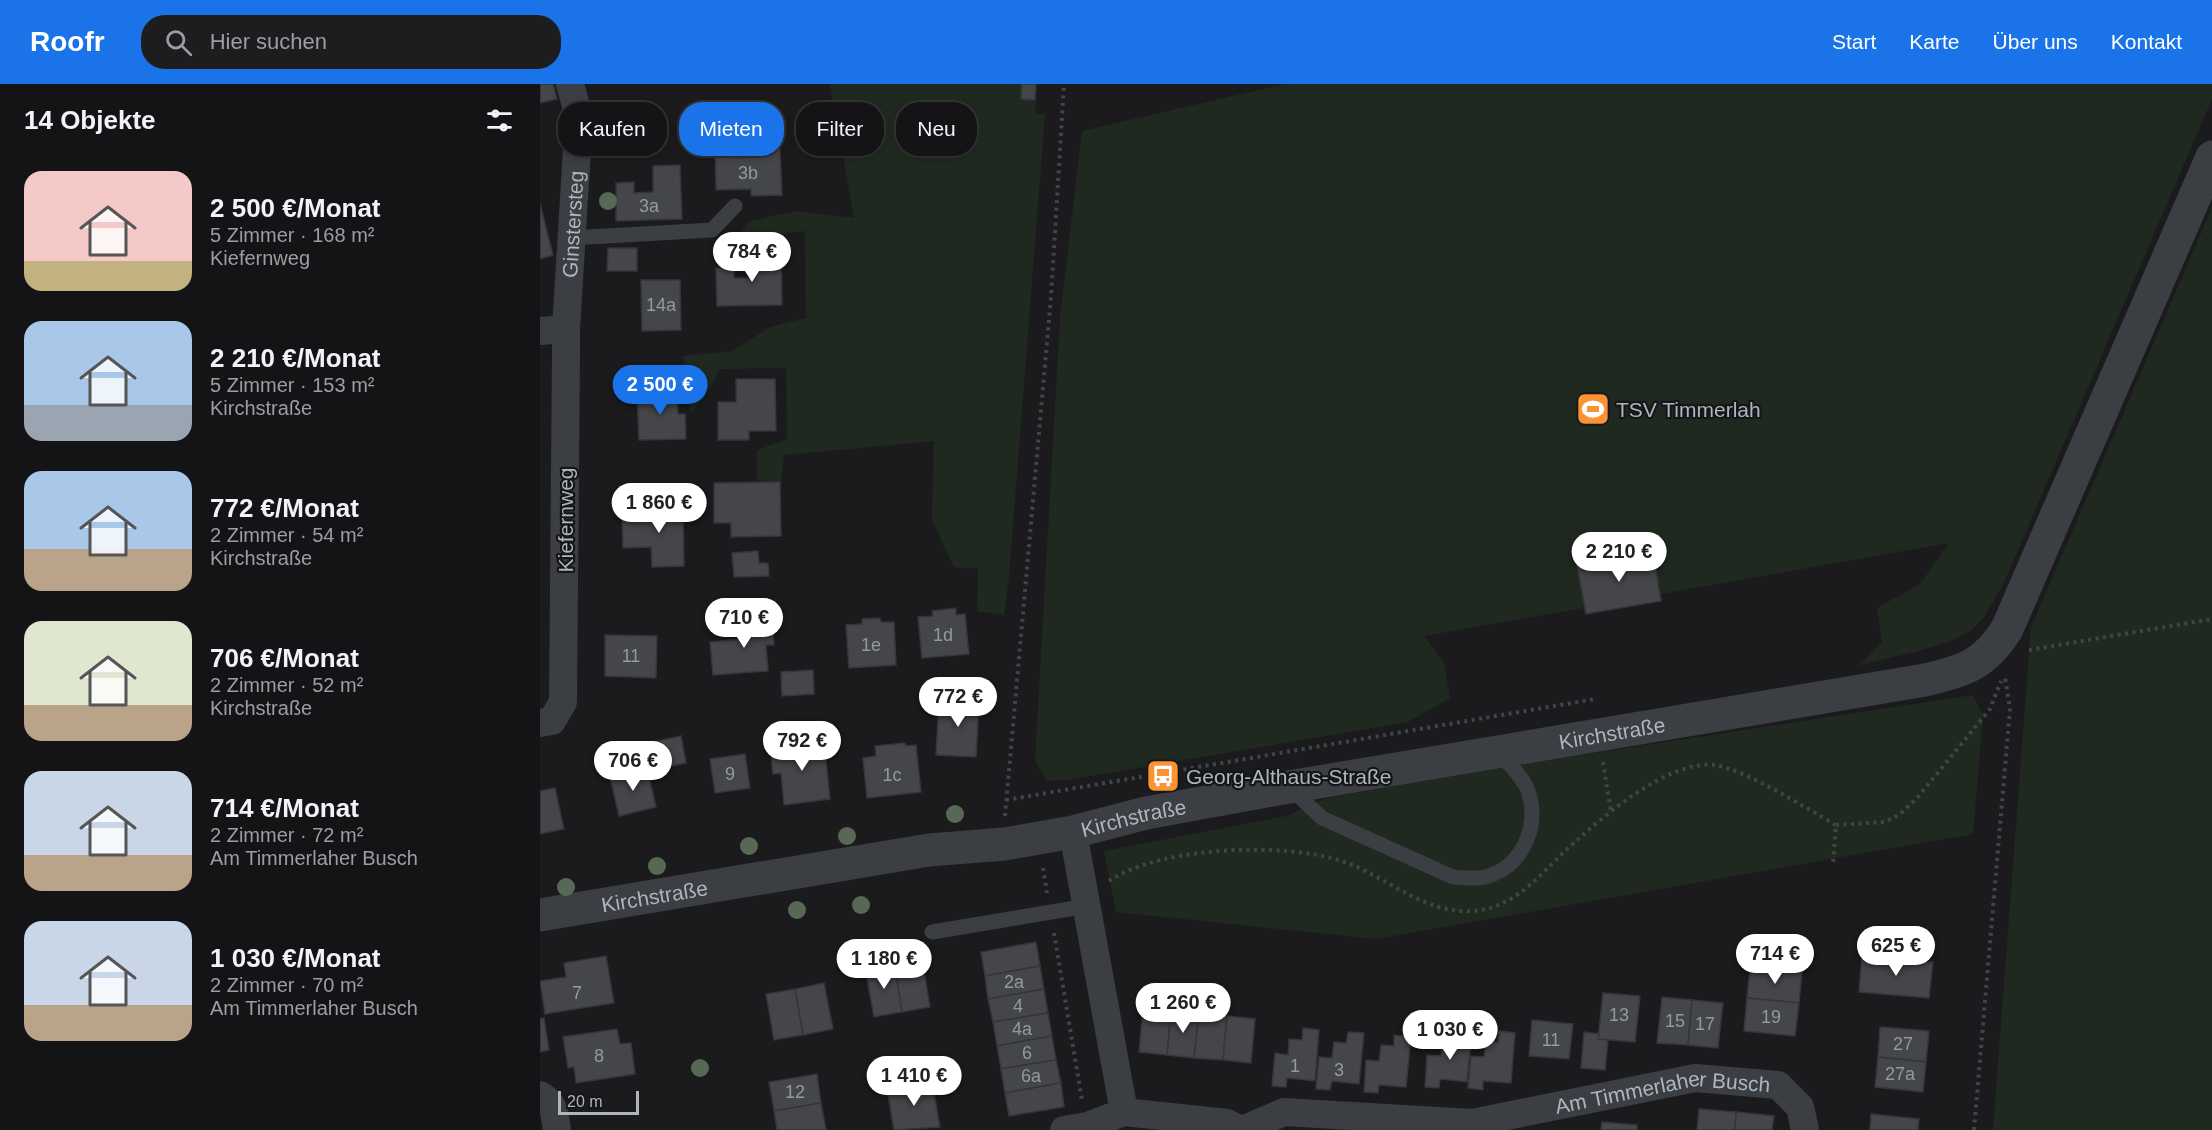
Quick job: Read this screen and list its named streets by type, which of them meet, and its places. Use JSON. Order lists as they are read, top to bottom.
{
  "streets": {
    "street": [
      "Ginstersteg",
      "Kiefernweg",
      "Kirchstraße",
      "Am Timmerlaher Busch"
    ]
  },
  "crossings": [
    ["Ginstersteg", "Kiefernweg"]
  ],
  "places": {
    "sports": ["TSV Timmerlah"],
    "bus stop": ["Georg-Althaus-Straße"]
  },
  "house_numbers": [
    "3b",
    "3a",
    "14a",
    "1d",
    "1e",
    "11",
    "9",
    "1c",
    "2a",
    "7",
    "4",
    "13",
    "19",
    "15",
    "17",
    "4a",
    "11",
    "27",
    "6",
    "8",
    "1",
    "3",
    "27a",
    "6a",
    "12"
  ],
  "scale_bar": "20 m",
  "page": {
    "header": "Roofr",
    "search": "Hier suchen",
    "nav": [
      "Start",
      "Karte",
      "Über uns",
      "Kontakt"
    ],
    "heading": "14 Objekte",
    "chip": [
      "Kaufen",
      "Mieten",
      "Filter",
      "Neu"
    ],
    "list": [
      {
        "name": "2 500 €/Monat",
        "note": "5 Zimmer · 168 m² · Kiefernweg"
      },
      {
        "name": "2 210 €/Monat",
        "note": "5 Zimmer · 153 m² · Kirchstraße"
      },
      {
        "name": "772 €/Monat",
        "note": "2 Zimmer · 54 m² · Kirchstraße"
      },
      {
        "name": "706 €/Monat",
        "note": "2 Zimmer · 52 m² · Kirchstraße"
      },
      {
        "name": "714 €/Monat",
        "note": "2 Zimmer · 72 m² · Am Timmerlaher Busch"
      },
      {
        "name": "1 030 €/Monat",
        "note": "2 Zimmer · 70 m² · Am Timmerlaher Busch"
      }
    ],
    "price": [
      "784 €",
      "2 500 €",
      "1 860 €",
      "2 210 €",
      "710 €",
      "772 €",
      "792 €",
      "706 €",
      "625 €",
      "714 €",
      "1 180 €",
      "1 260 €",
      "1 030 €",
      "1 410 €"
    ],
    "scale": "20 m"
  }
}
